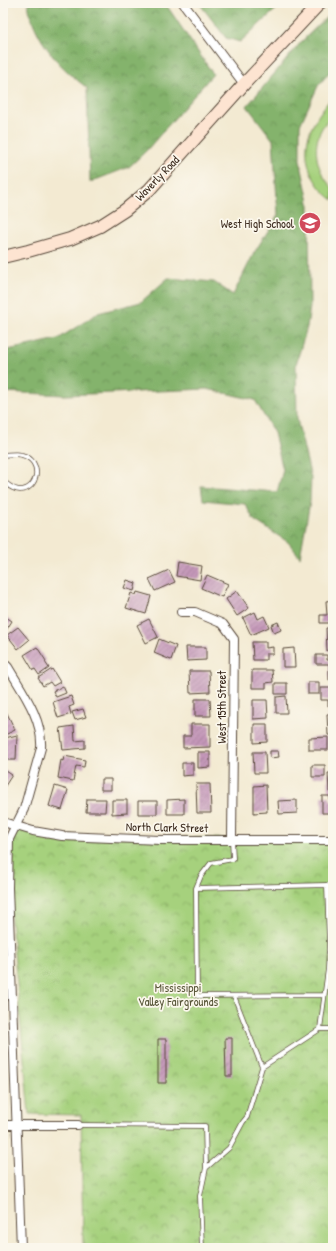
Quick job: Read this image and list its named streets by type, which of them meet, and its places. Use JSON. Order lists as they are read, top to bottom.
{
  "streets": {
    "street": ["Waverly Road", "West 15th Street", "North Clark Street"]
  },
  "crossings": [
    ["West 15th Street", "North Clark Street"]
  ],
  "parks": ["Mississippi Valley Fairgrounds"],
  "places": {
    "school or university": ["West High School"]
  }
}
